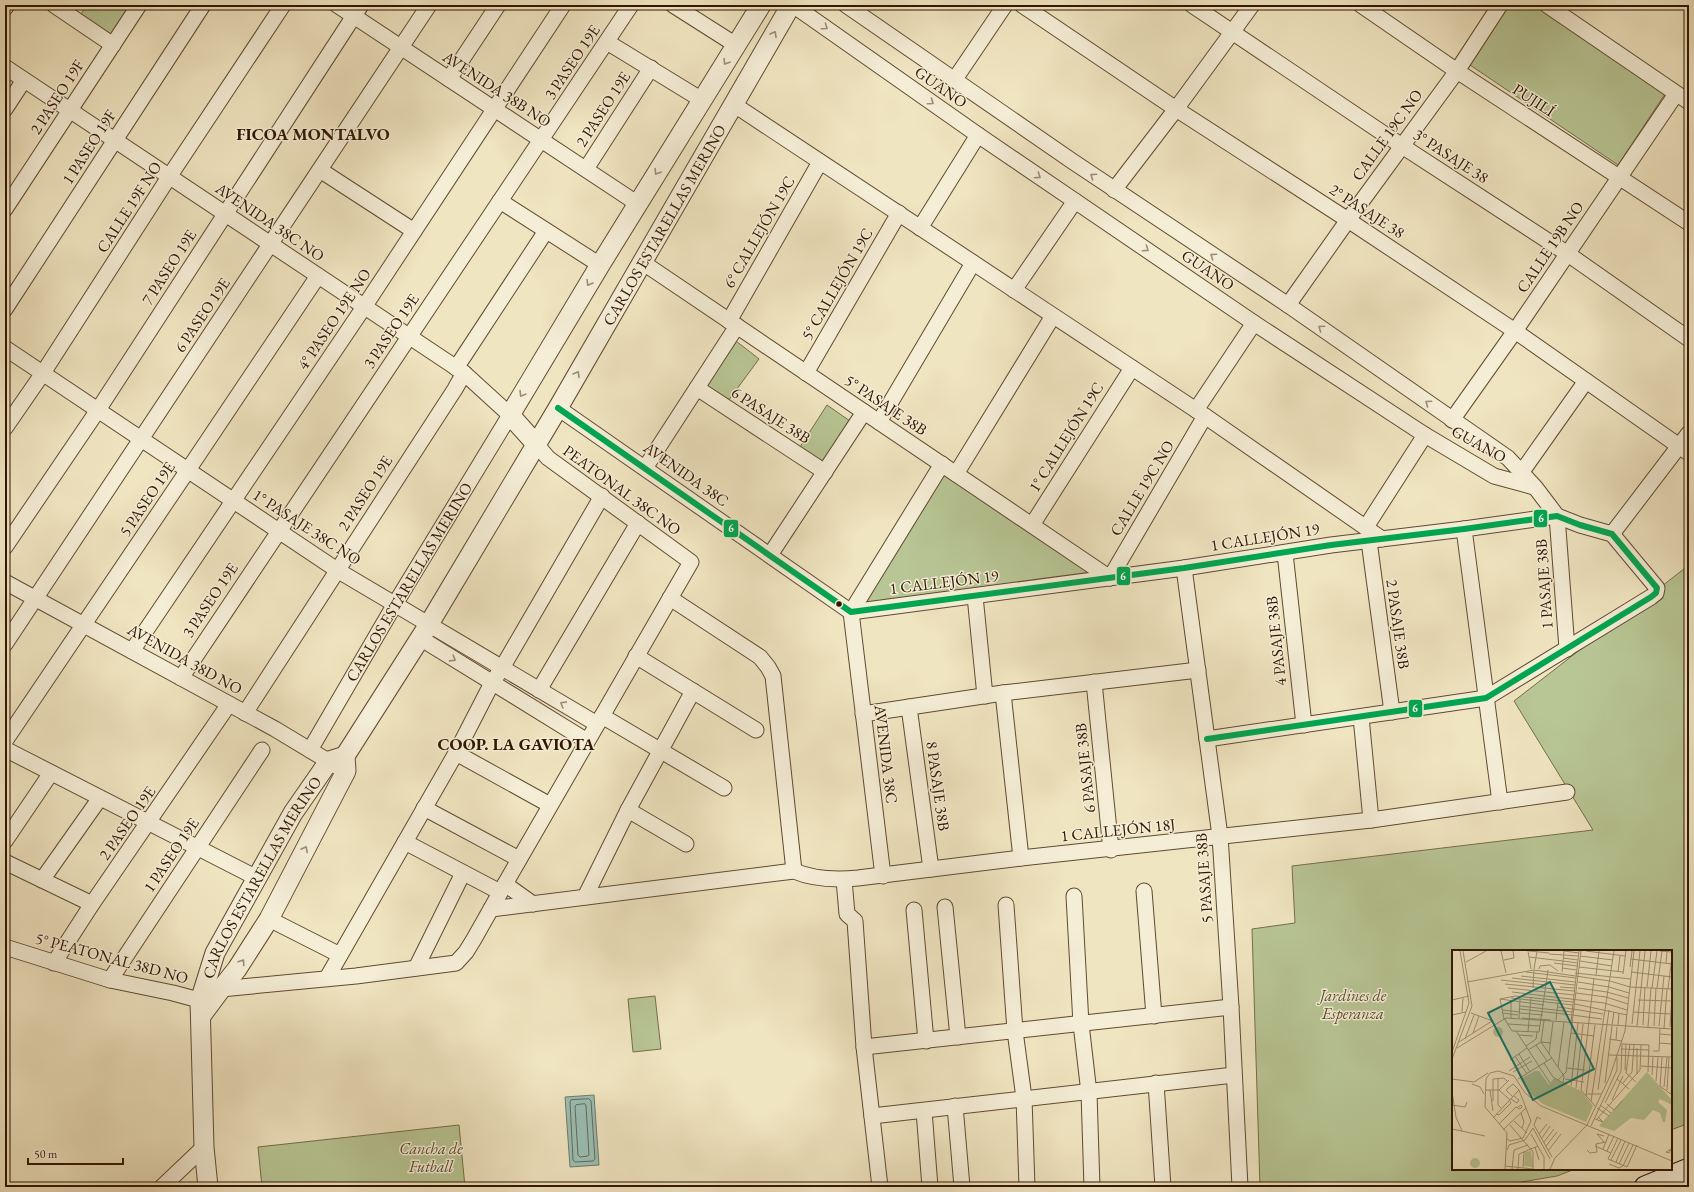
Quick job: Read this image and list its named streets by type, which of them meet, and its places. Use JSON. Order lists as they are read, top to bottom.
{
  "streets": {
    "street": [
      "3 PASEO 19E",
      "GUANO",
      "AVENIDA 38B NO",
      "2 PASEO 19F",
      "PUJILÍ",
      "2 PASEO 19E",
      "CALLE 19C NO",
      "1 PASEO 19F",
      "3° PASAJE 38",
      "CALLE 19F NO",
      "2° PASAJE 38",
      "AVENIDA 38C NO",
      "CARLOS ESTARELLAS MERINO",
      "6° CALLEJÓN 19C",
      "CALLE 19B NO",
      "7 PASEO 19E",
      "5° CALLEJÓN 19C",
      "6 PASEO 19E",
      "4° PASEO 19E NO",
      "5° PASAJE 38B",
      "6 PASAJE 38B",
      "1° CALLEJÓN 19C",
      "AVENIDA 38C",
      "PEATONAL 38C NO",
      "5 PASEO 19E",
      "1° PASAJE 38C NO",
      "1 CALLEJÓN 19",
      "1 PASAJE 38B",
      "2 PASAJE 38B",
      "4 PASAJE 38B",
      "AVENIDA 38D NO",
      "8 PASAJE 38B",
      "1 CALLEJÓN 18J",
      "1 PASEO 19E",
      "5 PASAJE 38B",
      "5° PEATONAL 38D NO"
    ]
  },
  "crossings": [
    ["3 PASEO 19E", "AVENIDA 38B NO"],
    ["3 PASEO 19E", "AVENIDA 38C NO"],
    ["3 PASEO 19E", "1° PASAJE 38C NO"],
    ["3 PASEO 19E", "AVENIDA 38D NO"],
    ["GUANO", "CALLE 19C NO"],
    ["GUANO", "CARLOS ESTARELLAS MERINO"],
    ["GUANO", "CALLE 19B NO"],
    ["AVENIDA 38B NO", "2 PASEO 19E"],
    ["AVENIDA 38B NO", "CARLOS ESTARELLAS MERINO"],
    ["AVENIDA 38B NO", "7 PASEO 19E"],
    ["AVENIDA 38B NO", "6 PASEO 19E"],
    ["AVENIDA 38B NO", "4° PASEO 19E NO"],
    ["2 PASEO 19F", "AVENIDA 38C NO"],
    ["PUJILÍ", "CALLE 19C NO"],
    ["PUJILÍ", "CALLE 19B NO"],
    ["2 PASEO 19E", "AVENIDA 38C NO"],
    ["2 PASEO 19E", "1° PASAJE 38C NO"],
    ["2 PASEO 19E", "AVENIDA 38D NO"],
    ["2 PASEO 19E", "5° PEATONAL 38D NO"],
    ["CALLE 19C NO", "3° PASAJE 38"],
    ["CALLE 19C NO", "2° PASAJE 38"],
    ["CALLE 19C NO", "5° PASAJE 38B"],
    ["CALLE 19C NO", "1 CALLEJÓN 19"],
    ["1 PASEO 19F", "AVENIDA 38C NO"],
    ["3° PASAJE 38", "CALLE 19B NO"],
    ["CALLE 19F NO", "AVENIDA 38C NO"],
    ["CALLE 19F NO", "1° PASAJE 38C NO"],
    ["2° PASAJE 38", "CALLE 19B NO"],
    ["AVENIDA 38C NO", "CARLOS ESTARELLAS MERINO"],
    ["AVENIDA 38C NO", "7 PASEO 19E"],
    ["AVENIDA 38C NO", "6 PASEO 19E"],
    ["AVENIDA 38C NO", "4° PASEO 19E NO"],
    ["AVENIDA 38C NO", "5 PASEO 19E"],
    ["CARLOS ESTARELLAS MERINO", "5° PASAJE 38B"],
    ["CARLOS ESTARELLAS MERINO", "AVENIDA 38C"],
    ["CARLOS ESTARELLAS MERINO", "PEATONAL 38C NO"],
    ["CARLOS ESTARELLAS MERINO", "1° PASAJE 38C NO"],
    ["CARLOS ESTARELLAS MERINO", "AVENIDA 38D NO"],
    ["CARLOS ESTARELLAS MERINO", "5° PEATONAL 38D NO"],
    ["6° CALLEJÓN 19C", "5° PASAJE 38B"],
    ["6° CALLEJÓN 19C", "6 PASAJE 38B"],
    ["6° CALLEJÓN 19C", "AVENIDA 38C"],
    ["7 PASEO 19E", "1° PASAJE 38C NO"],
    ["5° CALLEJÓN 19C", "5° PASAJE 38B"],
    ["6 PASEO 19E", "1° PASAJE 38C NO"],
    ["6 PASEO 19E", "AVENIDA 38D NO"],
    ["4° PASEO 19E NO", "1° PASAJE 38C NO"],
    ["4° PASEO 19E NO", "AVENIDA 38D NO"],
    ["5° PASAJE 38B", "1° CALLEJÓN 19C"],
    ["5° PASAJE 38B", "1 CALLEJÓN 19"],
    ["6 PASAJE 38B", "1 CALLEJÓN 18J"],
    ["AVENIDA 38C", "1 CALLEJÓN 19"],
    ["AVENIDA 38C", "1 CALLEJÓN 18J"],
    ["5 PASEO 19E", "1° PASAJE 38C NO"],
    ["5 PASEO 19E", "AVENIDA 38D NO"],
    ["1 CALLEJÓN 19", "1 PASAJE 38B"],
    ["1 CALLEJÓN 19", "2 PASAJE 38B"],
    ["1 CALLEJÓN 19", "4 PASAJE 38B"],
    ["1 CALLEJÓN 19", "5 PASAJE 38B"],
    ["8 PASAJE 38B", "1 CALLEJÓN 18J"],
    ["1 CALLEJÓN 18J", "5 PASAJE 38B"],
    ["1 PASEO 19E", "5° PEATONAL 38D NO"]
  ],
  "districts": ["FICOA MONTALVO", "COOP. LA GAVIOTA"],
  "parks": ["Jardines de Esperanza", "Cancha de Futball"],
  "lines": ["transit line 6"],
  "scale_bar": "50 m"
}
